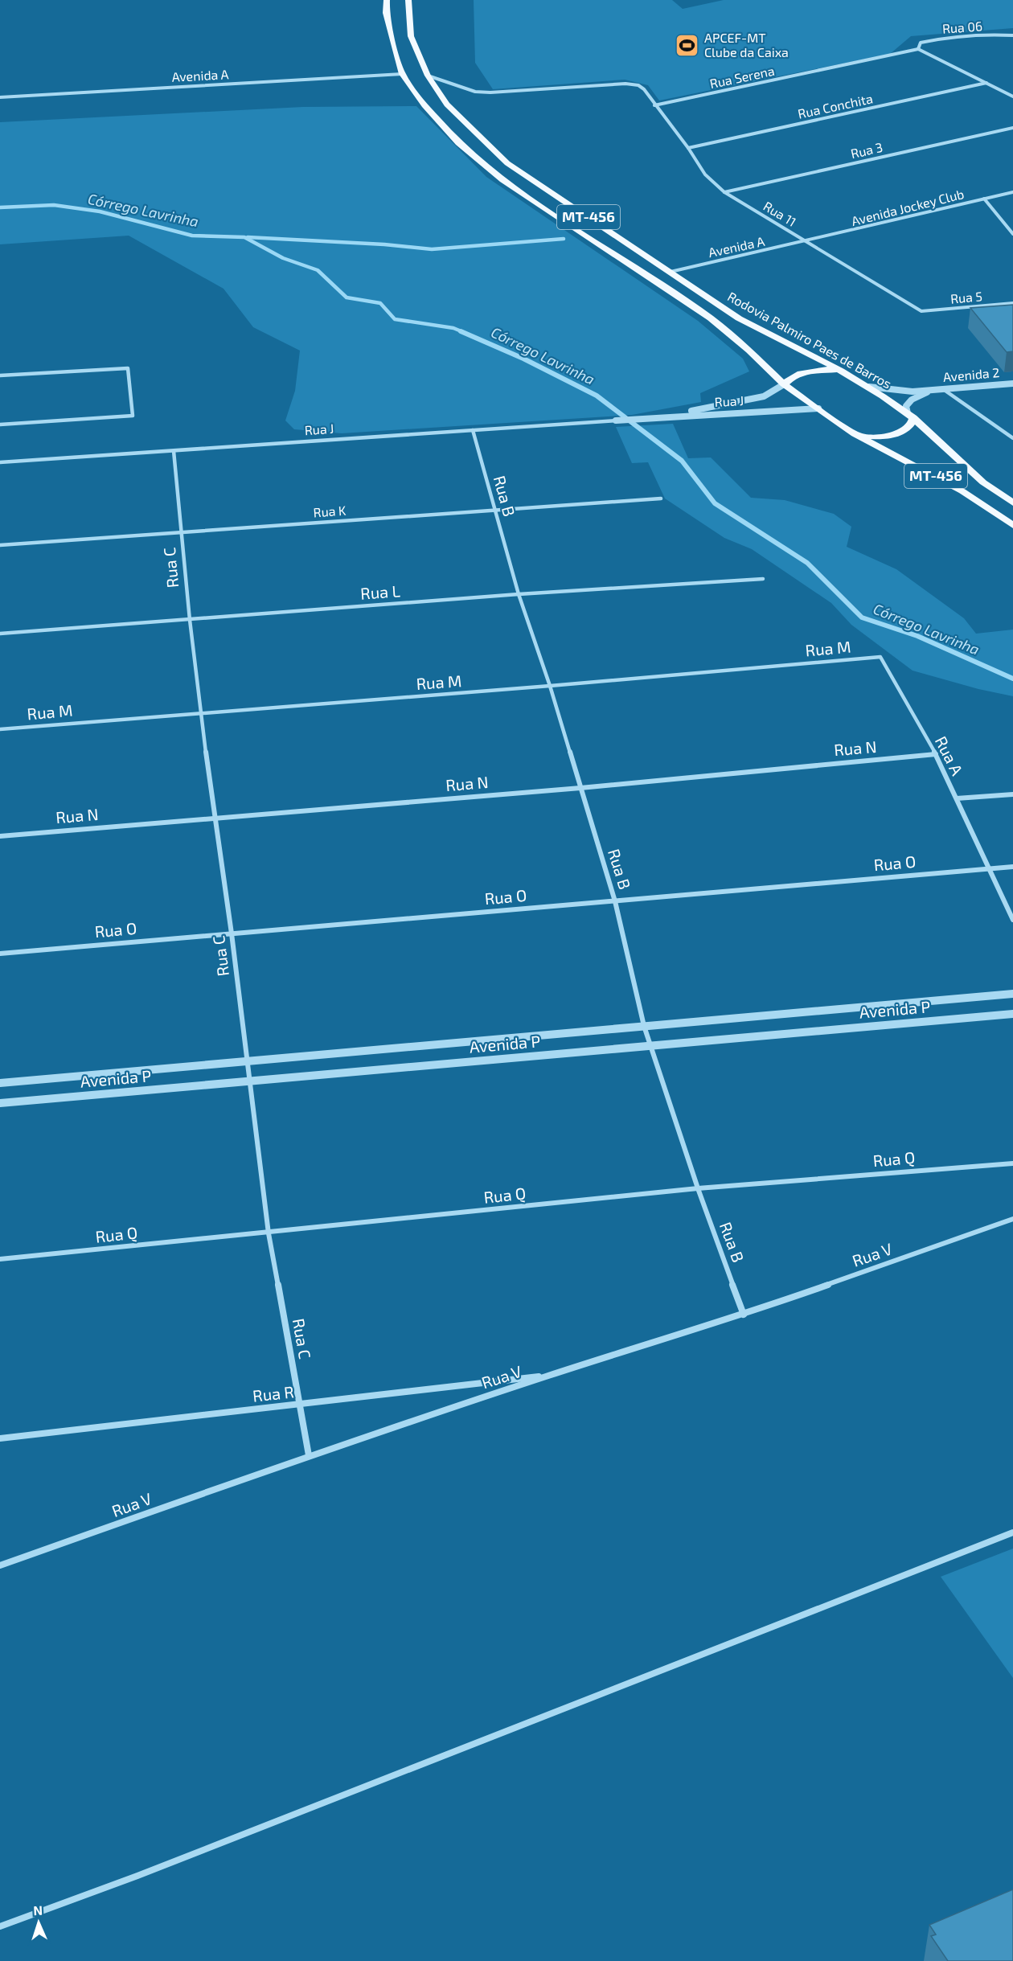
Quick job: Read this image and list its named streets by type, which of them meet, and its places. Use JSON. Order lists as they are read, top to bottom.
{
  "streets": {
    "main road": ["MT-456", "Rodovia Palmiro Paes de Barros"],
    "street": [
      "Rua 06",
      "Avenida A",
      "Rua Serena",
      "Rua Conchita",
      "Rua 3",
      "Avenida Jockey Club",
      "Rua 11",
      "Rua 5",
      "Avenida 2",
      "Rua J",
      "Rua B",
      "Rua K",
      "Rua C",
      "Rua L",
      "Rua M",
      "Rua N",
      "Rua A",
      "Rua O",
      "Avenida P",
      "Rua Q",
      "Rua V",
      "Rua R"
    ]
  },
  "crossings": [
    ["Rua 06", "Rua Serena"],
    ["Avenida A", "Avenida Jockey Club"],
    ["Avenida A", "Rua 11"],
    ["Avenida A", "Rodovia Palmiro Paes de Barros"],
    ["Rua Serena", "Rua 11"],
    ["Rua Conchita", "Rua 11"],
    ["Rua 3", "Rua 11"],
    ["Avenida Jockey Club", "Rua 11"],
    ["Rua 11", "Rua 5"],
    ["Rua 11", "Rodovia Palmiro Paes de Barros"],
    ["Rodovia Palmiro Paes de Barros", "Avenida 2"],
    ["Rodovia Palmiro Paes de Barros", "Rua J"],
    ["Rua J", "Rua B"],
    ["Rua J", "Rua C"],
    ["Rua B", "Rua K"],
    ["Rua B", "Rua L"],
    ["Rua B", "Rua M"],
    ["Rua B", "Rua N"],
    ["Rua B", "Rua O"],
    ["Rua B", "Avenida P"],
    ["Rua B", "Rua Q"],
    ["Rua B", "Rua V"],
    ["Rua K", "Rua C"],
    ["Rua C", "Rua L"],
    ["Rua C", "Rua M"],
    ["Rua C", "Rua N"],
    ["Rua C", "Rua O"],
    ["Rua C", "Avenida P"],
    ["Rua C", "Rua Q"],
    ["Rua C", "Rua V"],
    ["Rua C", "Rua R"],
    ["Rua M", "Rua A"],
    ["Rua N", "Rua A"],
    ["Rua A", "Rua O"],
    ["Rua V", "Rua R"]
  ],
  "water": ["Córrego Lavrinha"],
  "places": {
    "sports": ["APCEF-MT Clube da Caixa"]
  },
  "north": "top"
}
